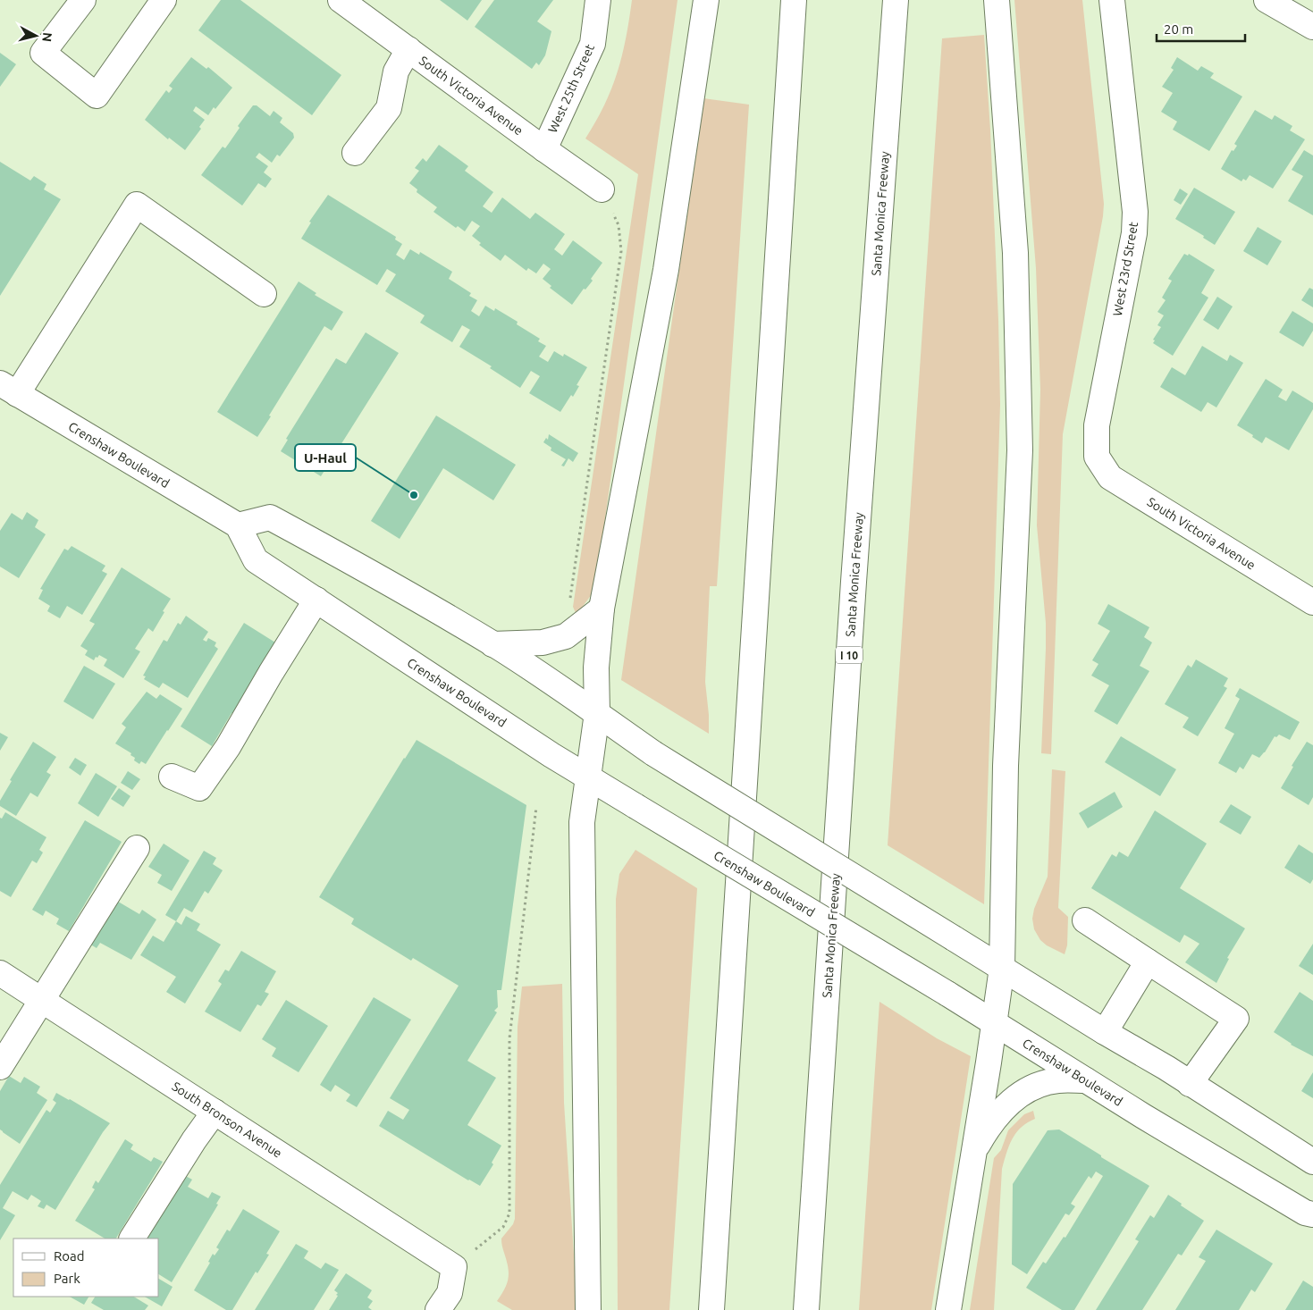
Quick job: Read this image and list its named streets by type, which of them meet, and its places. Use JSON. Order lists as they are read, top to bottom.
{
  "streets": {
    "main road": [
      "West 25th Street",
      "South Victoria Avenue",
      "Santa Monica Freeway",
      "West 23rd Street",
      "Crenshaw Boulevard",
      "I 10",
      "South Bronson Avenue"
    ]
  },
  "crossings": [
    ["West 25th Street", "South Victoria Avenue"],
    ["South Victoria Avenue", "West 23rd Street"]
  ],
  "places": ["U-Haul"],
  "legend": ["Road", "Park"],
  "scale_bar": "20 m",
  "north": "right"
}
